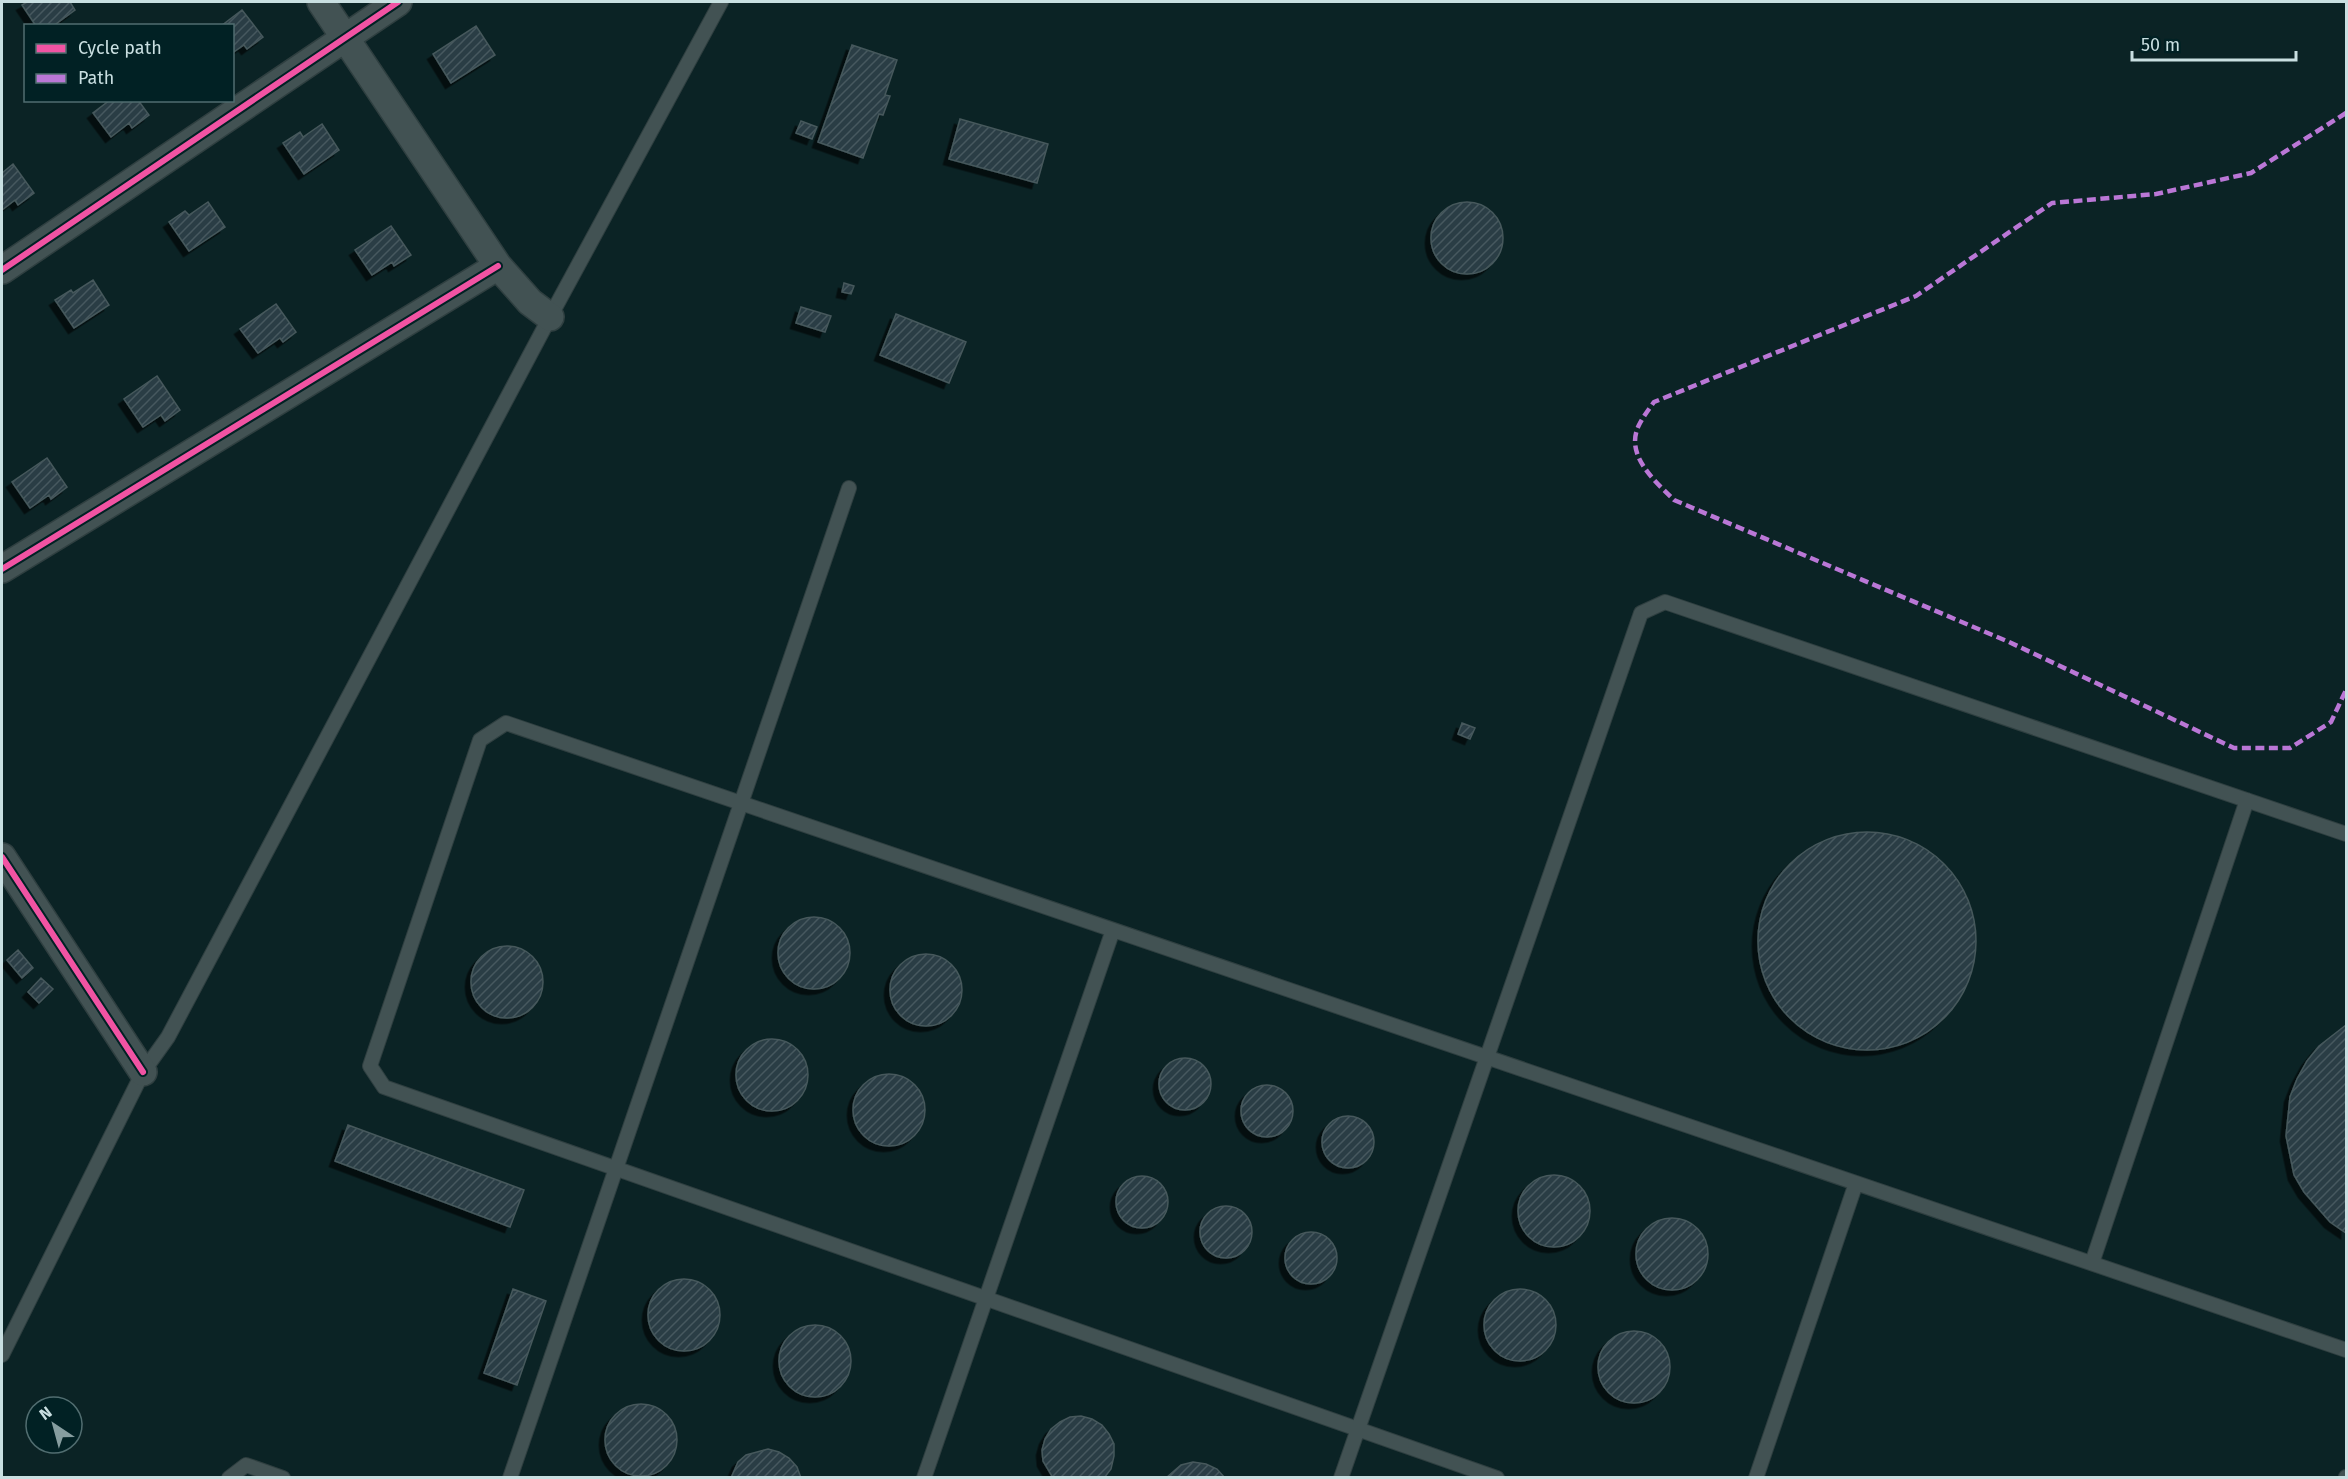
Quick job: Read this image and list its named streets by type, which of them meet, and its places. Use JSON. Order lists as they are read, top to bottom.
{
  "legend": ["Cycle path", "Path"],
  "scale_bar": "50 m",
  "north": "top left"
}
